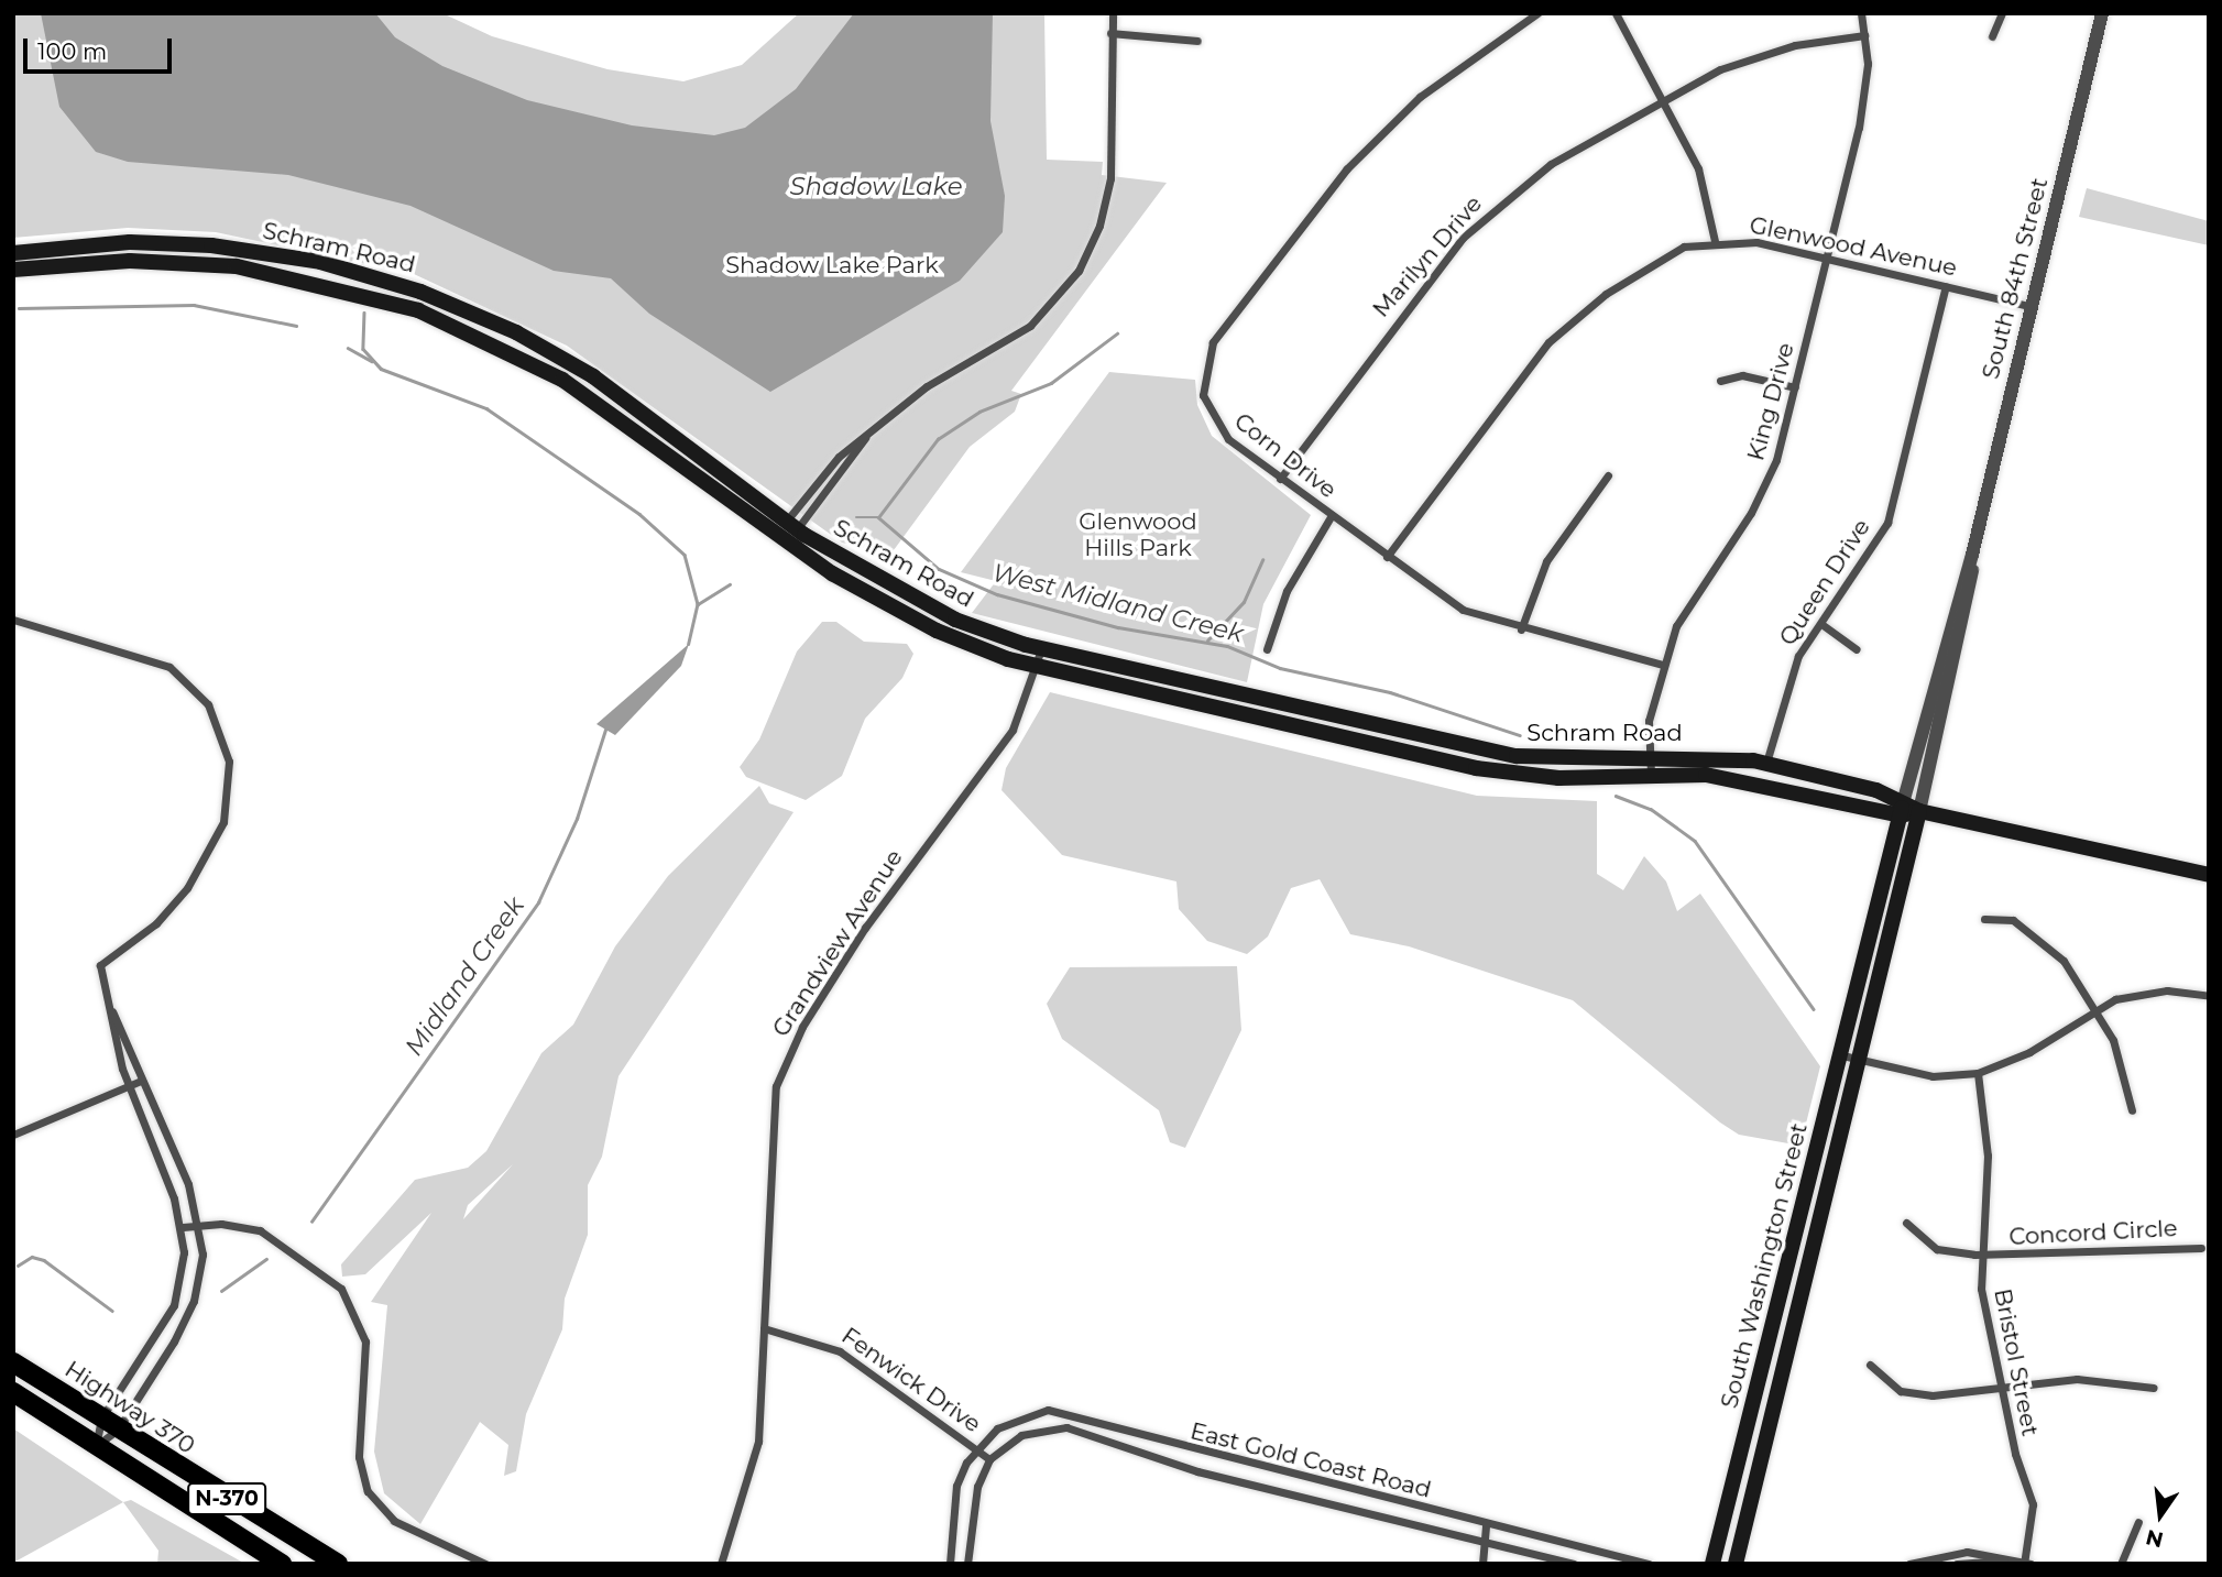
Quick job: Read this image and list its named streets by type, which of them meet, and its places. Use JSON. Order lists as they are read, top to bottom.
{
  "streets": {
    "highway": ["Highway 370", "N-370"],
    "main road": ["Schram Road", "South 84th Street", "South Washington Street"],
    "street": [
      "Glenwood Avenue",
      "Marilyn Drive",
      "King Drive",
      "Corn Drive",
      "Queen Drive",
      "Grandview Avenue",
      "Concord Circle",
      "Bristol Street",
      "Fenwick Drive",
      "East Gold Coast Road"
    ]
  },
  "crossings": [
    ["Glenwood Avenue", "South 84th Street"],
    ["Glenwood Avenue", "King Drive"],
    ["Glenwood Avenue", "Corn Drive"],
    ["Glenwood Avenue", "Queen Drive"],
    ["Schram Road", "South 84th Street"],
    ["Schram Road", "King Drive"],
    ["Schram Road", "Queen Drive"],
    ["Schram Road", "Grandview Avenue"],
    ["Marilyn Drive", "King Drive"],
    ["Marilyn Drive", "Corn Drive"],
    ["South 84th Street", "South Washington Street"],
    ["King Drive", "Corn Drive"],
    ["Grandview Avenue", "Fenwick Drive"],
    ["Concord Circle", "Bristol Street"],
    ["Fenwick Drive", "East Gold Coast Road"]
  ],
  "water": ["Shadow Lake", "West Midland Creek", "Midland Creek"],
  "parks": ["Shadow Lake Park", "Glenwood Hills Park"],
  "scale_bar": "100 m",
  "north": "bottom"
}
